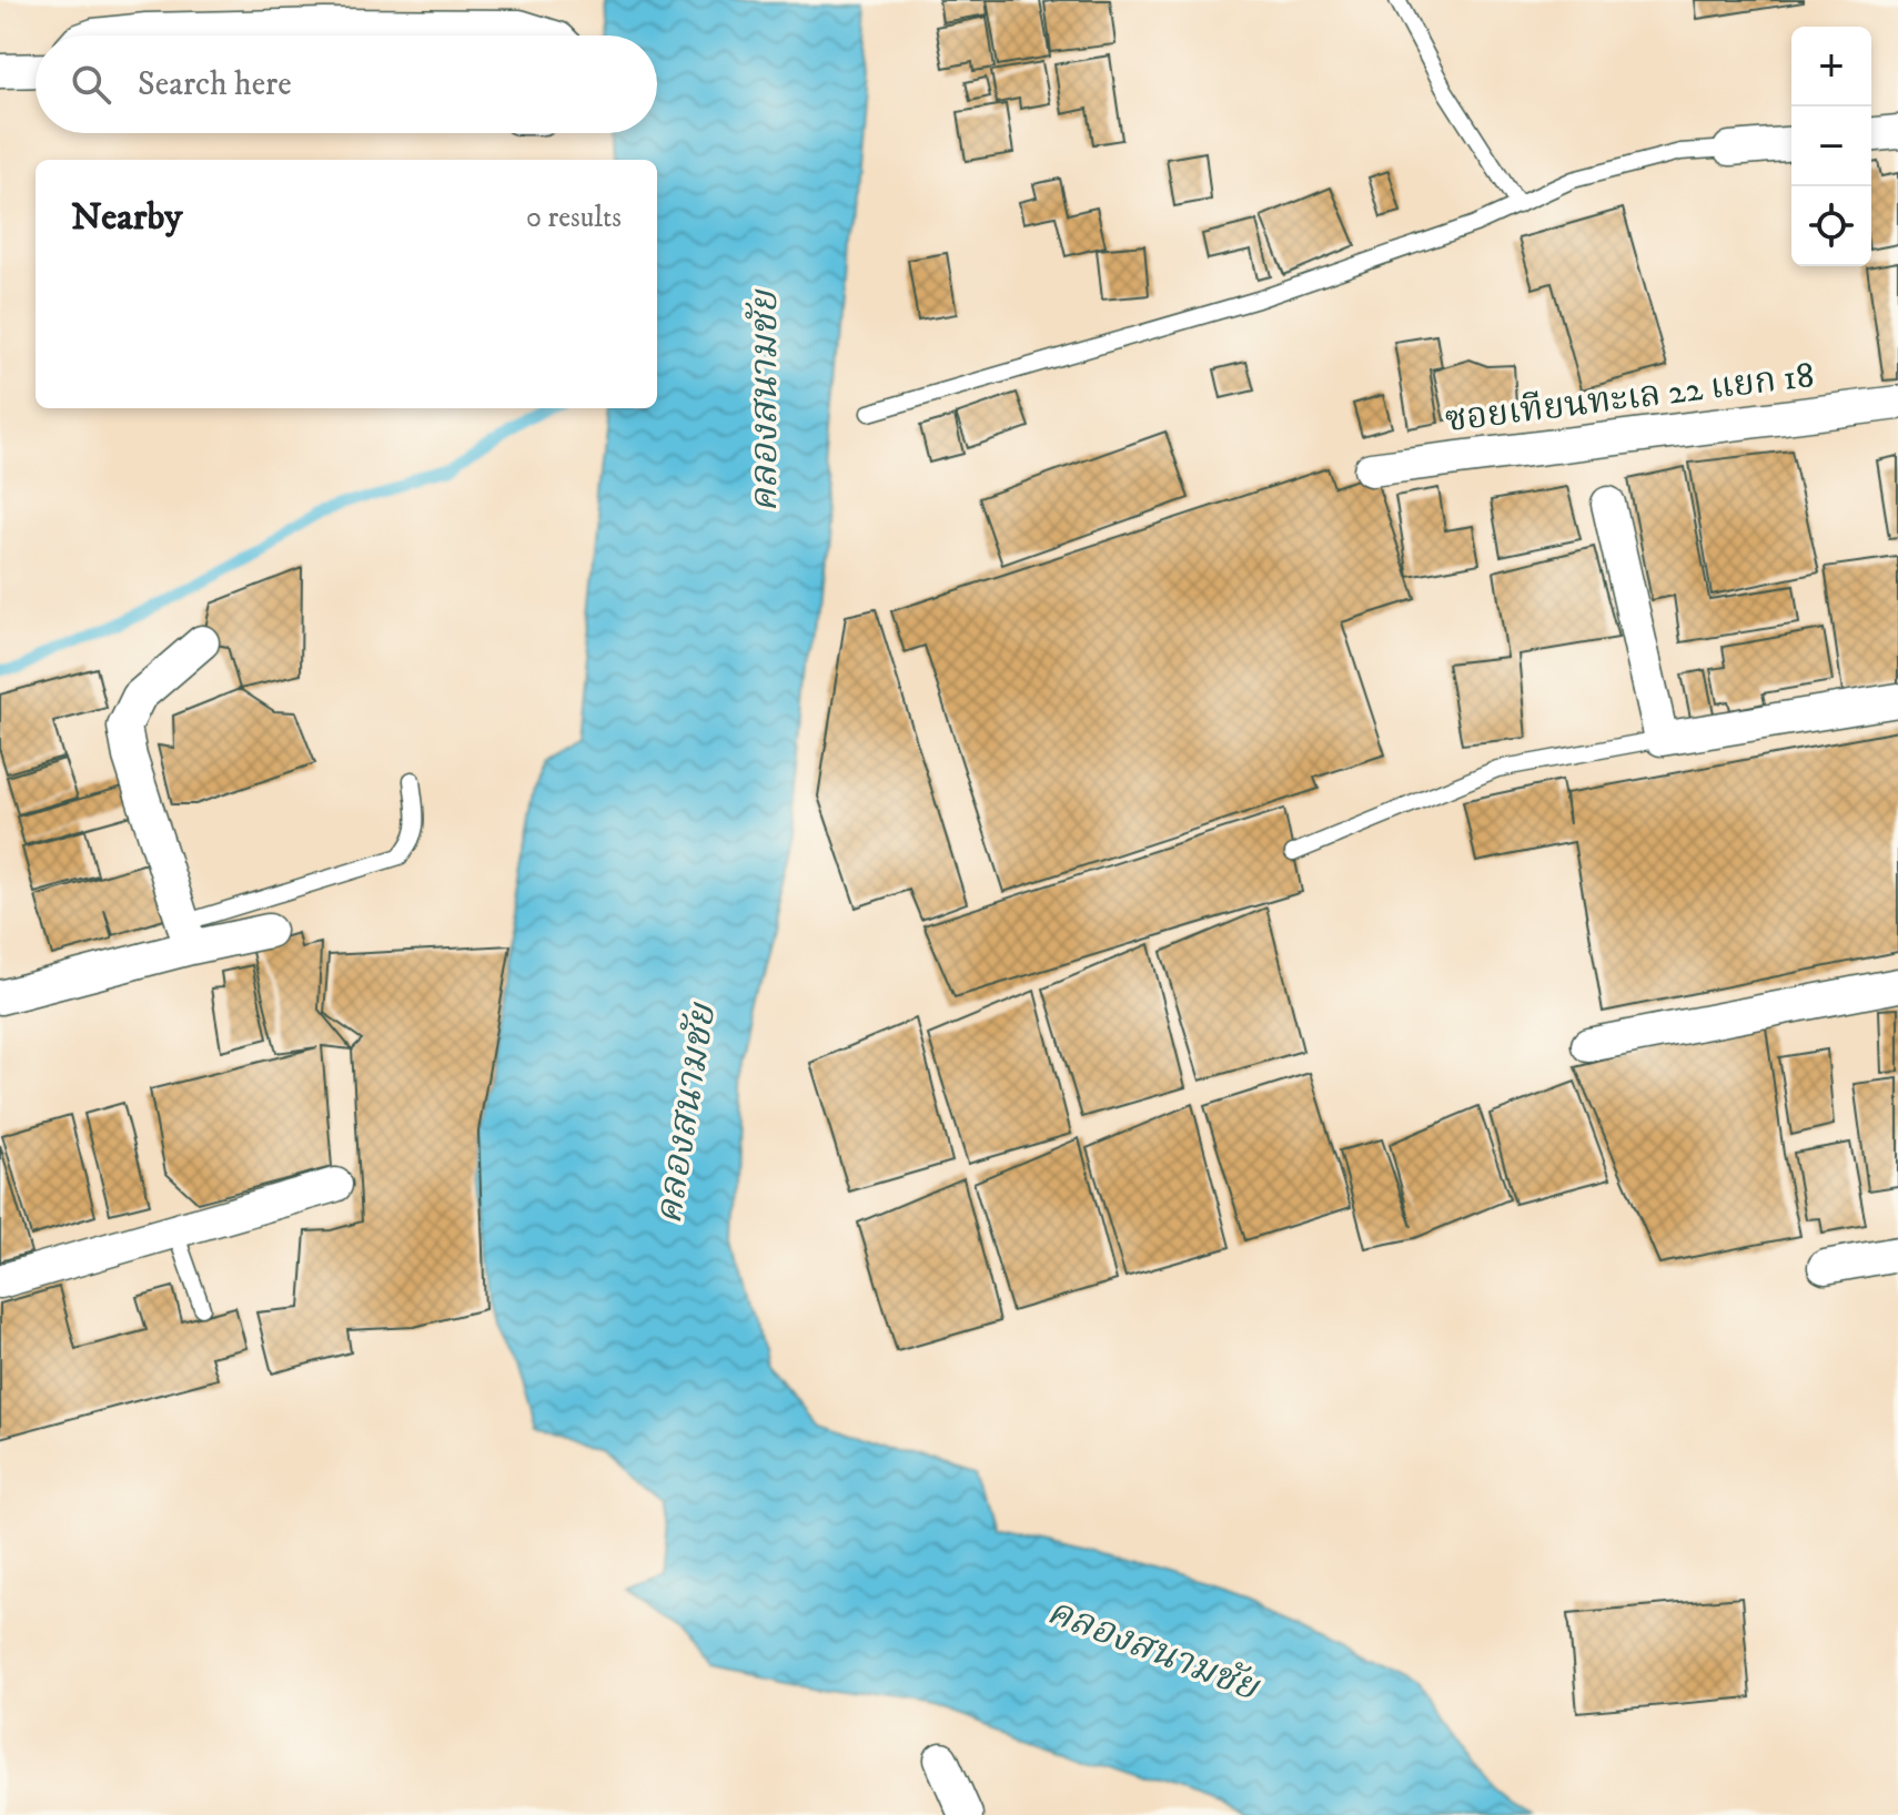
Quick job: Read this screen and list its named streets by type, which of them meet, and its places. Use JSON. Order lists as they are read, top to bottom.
{
  "streets": {
    "street": ["ซอยเทียนทะเล 22 แยก 18"]
  },
  "water": ["คลองสนามชัย"],
  "page": {
    "map_buttons": ["+", "−"],
    "search": "Search here",
    "heading": ["Nearby", "0 results"]
  }
}
